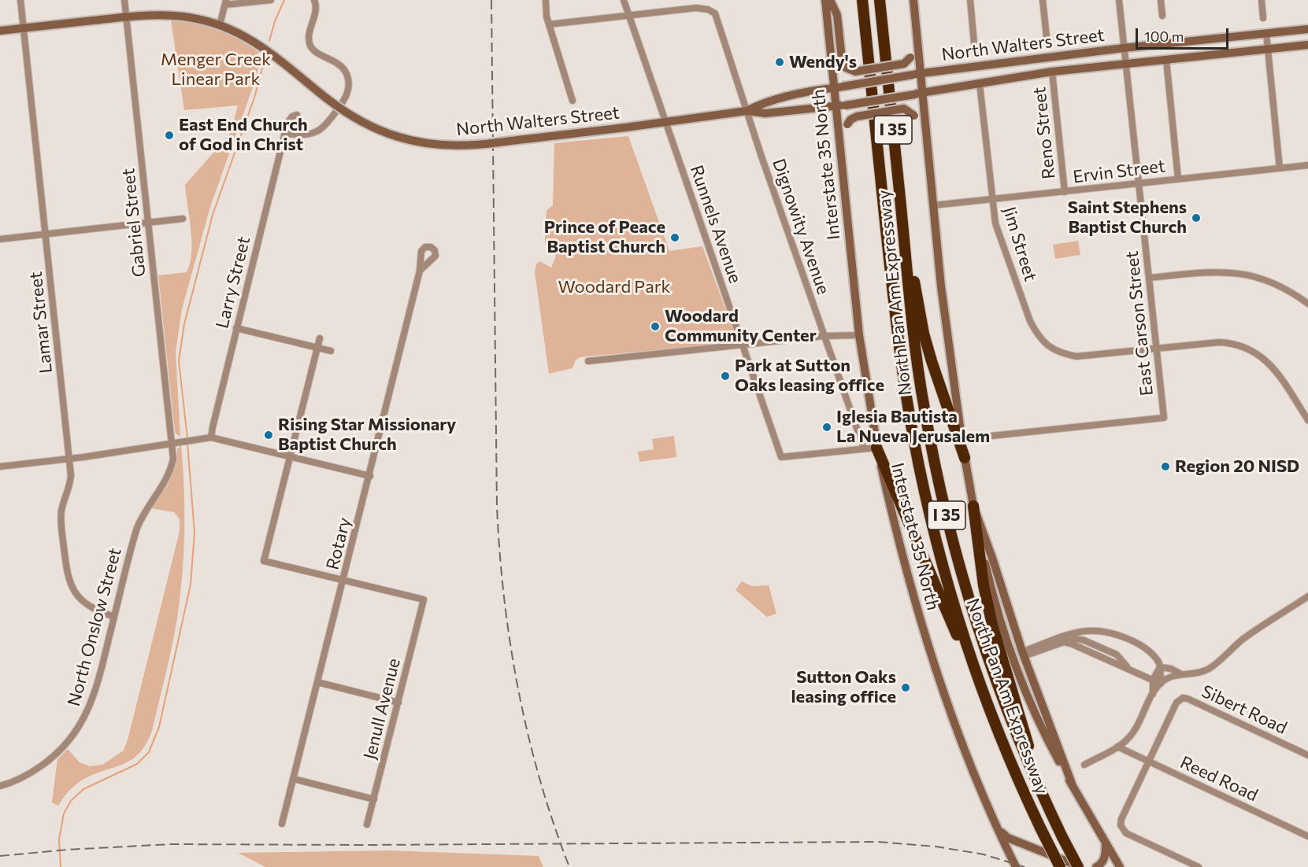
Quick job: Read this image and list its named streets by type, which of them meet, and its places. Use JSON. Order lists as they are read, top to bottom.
{
  "streets": {
    "highway": ["I 35", "North Pan Am Expressway"],
    "main road": ["North Walters Street", "Interstate 35 North"],
    "street": [
      "Reno Street",
      "Ervin Street",
      "Gabriel Street",
      "Runnels Avenue",
      "Dignowity Avenue",
      "Jim Street",
      "Larry Street",
      "Lamar Street",
      "East Carson Street",
      "Rotary",
      "North Onslow Street",
      "Jenull Avenue",
      "Sibert Road",
      "Reed Road"
    ]
  },
  "crossings": [
    ["North Walters Street", "Reno Street"],
    ["North Walters Street", "Interstate 35 North"],
    ["North Walters Street", "Gabriel Street"],
    ["North Walters Street", "Runnels Avenue"],
    ["North Walters Street", "Dignowity Avenue"],
    ["North Walters Street", "Jim Street"],
    ["North Walters Street", "Lamar Street"],
    ["North Walters Street", "East Carson Street"],
    ["Reno Street", "Ervin Street"],
    ["Ervin Street", "Jim Street"],
    ["Ervin Street", "East Carson Street"],
    ["Gabriel Street", "North Onslow Street"],
    ["Runnels Avenue", "Dignowity Avenue"],
    ["Jim Street", "East Carson Street"],
    ["Lamar Street", "North Onslow Street"],
    ["Rotary", "Jenull Avenue"],
    ["Sibert Road", "Reed Road"]
  ],
  "parks": ["Menger Creek Linear Park", "Woodard Park"],
  "places": [
    "Wendy's",
    "East End Church of God in Christ",
    "Saint Stephens Baptist Church",
    "Prince of Peace Baptist Church",
    "Woodard Community Center",
    "Park at Sutton Oaks leasing office",
    "Iglesia Bautista La Nueva Jerusalem",
    "Rising Star Missionary Baptist Church",
    "Region 20 NISD",
    "Sutton Oaks leasing office"
  ],
  "scale_bar": "100 m"
}
